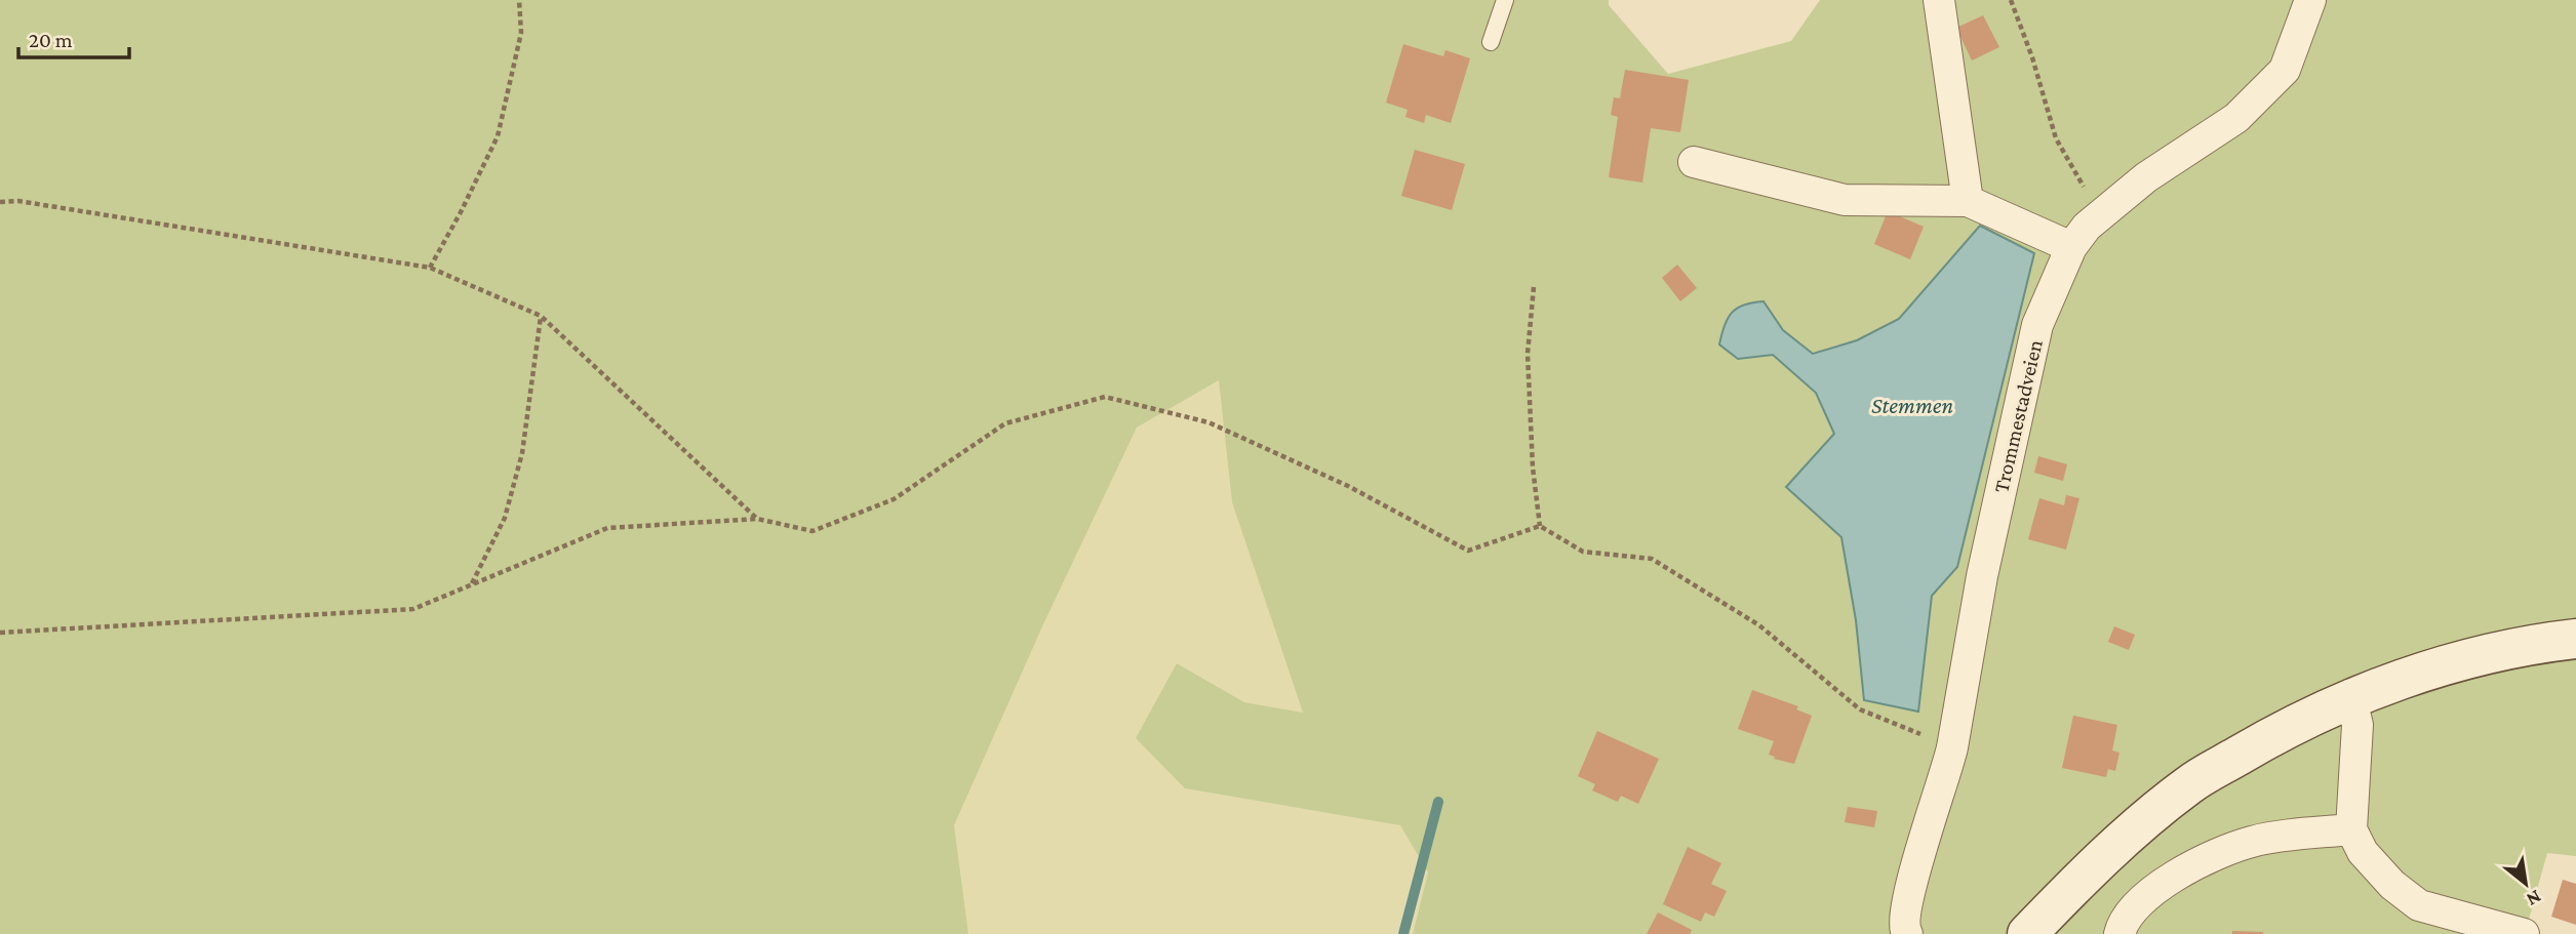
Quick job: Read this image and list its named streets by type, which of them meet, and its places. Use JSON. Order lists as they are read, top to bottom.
{
  "streets": {
    "street": ["Trommestadveien"]
  },
  "water": ["Stemmen"],
  "scale_bar": "20 m",
  "north": "bottom right"
}
